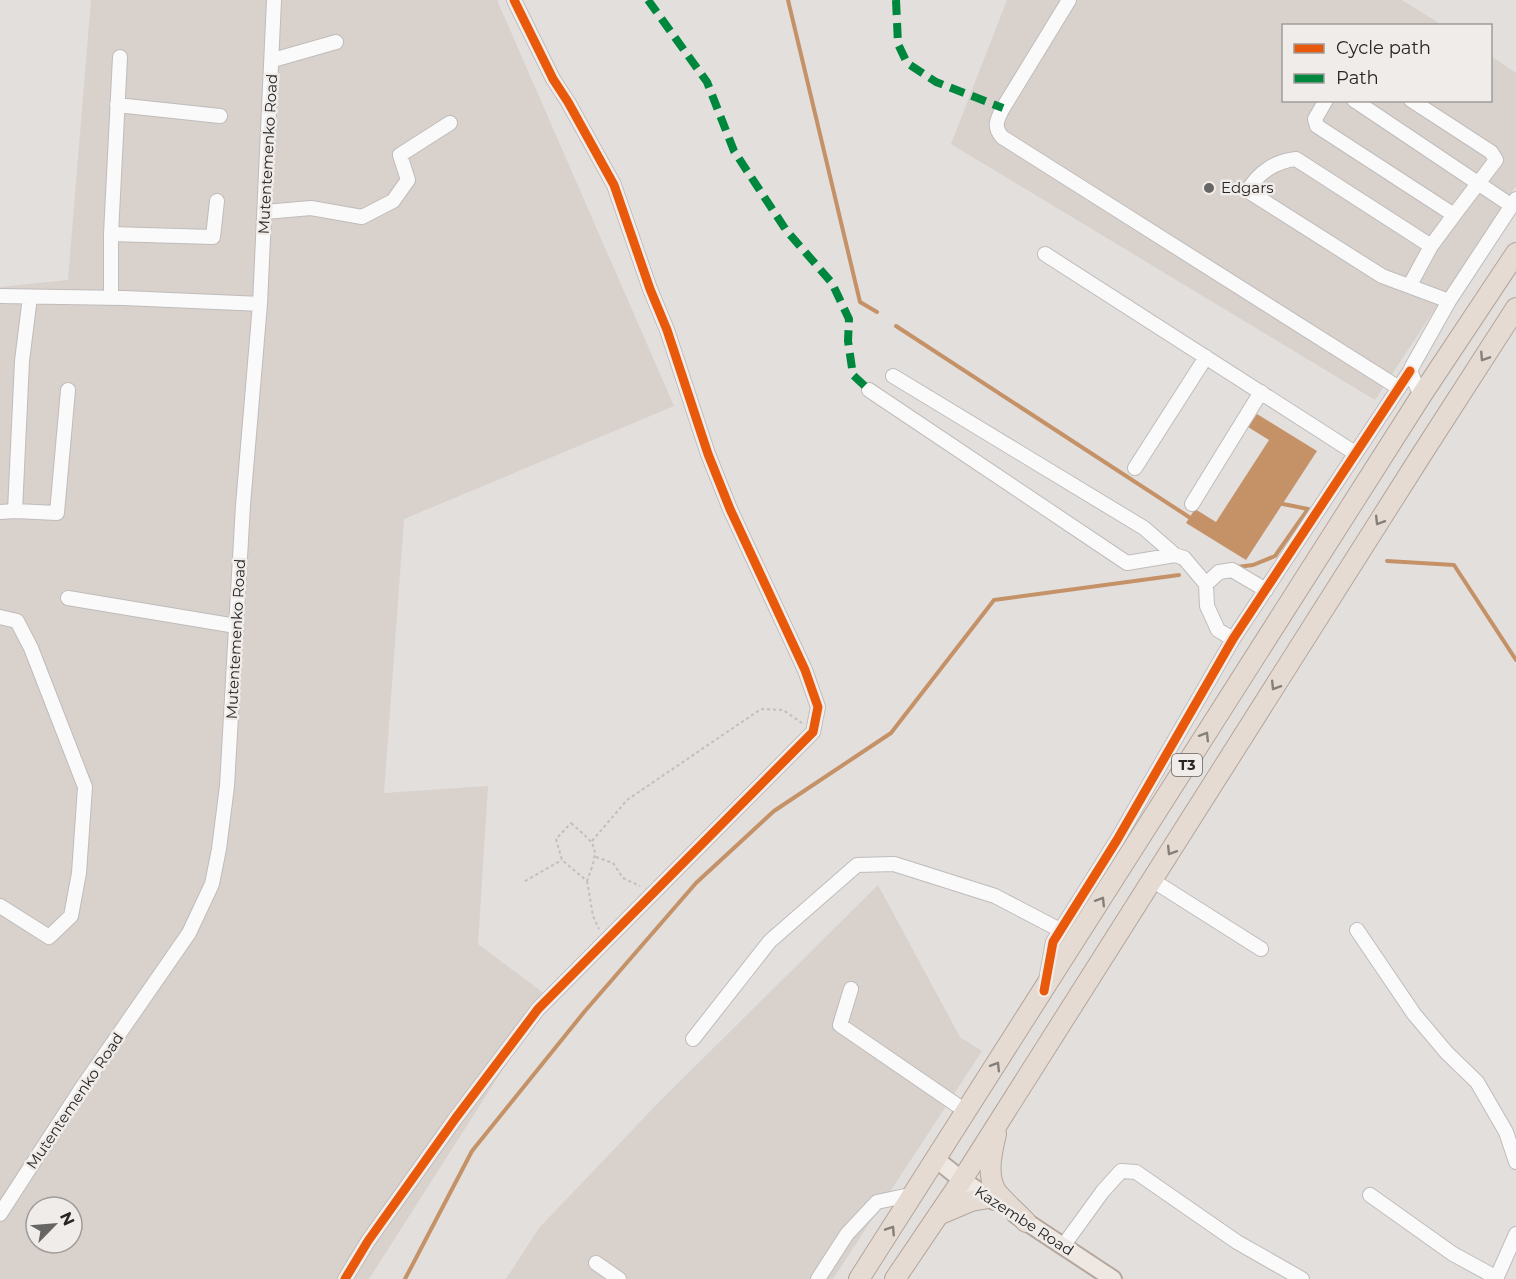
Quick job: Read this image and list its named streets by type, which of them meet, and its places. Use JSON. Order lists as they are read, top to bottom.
{
  "streets": {
    "highway": ["T3"],
    "main road": ["Kazembe Road"],
    "street": ["Mutentemenko Road"]
  },
  "crossings": [
    ["T3", "Kazembe Road"]
  ],
  "places": ["Edgars"],
  "legend": ["Cycle path", "Path"],
  "north": "top right"
}
